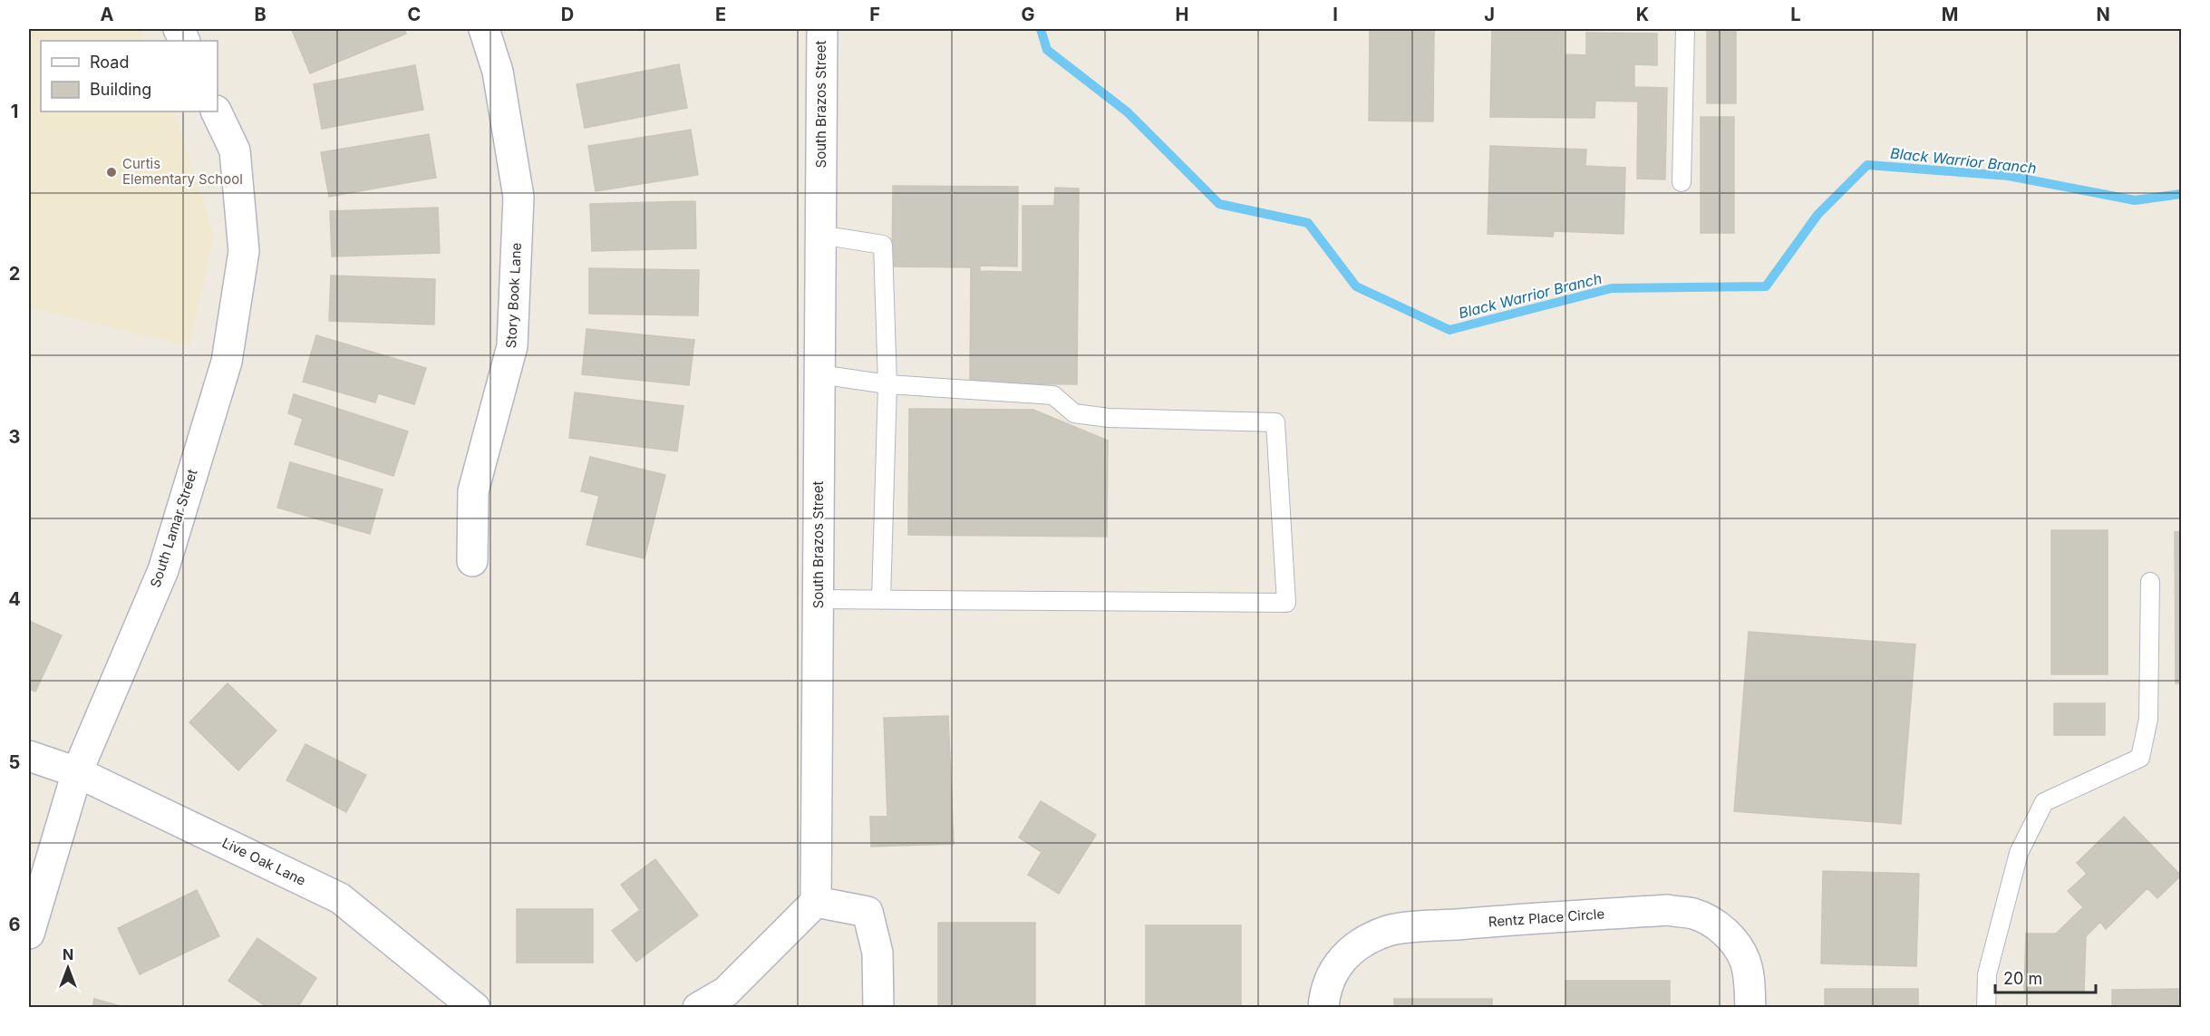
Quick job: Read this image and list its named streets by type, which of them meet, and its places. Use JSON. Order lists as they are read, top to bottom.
{
  "streets": {
    "street": [
      "South Brazos Street",
      "Story Book Lane",
      "South Lamar Street",
      "Live Oak Lane",
      "Rentz Place Circle"
    ]
  },
  "crossings": [
    ["South Lamar Street", "Live Oak Lane"]
  ],
  "water": ["Black Warrior Branch"],
  "places": ["Curtis Elementary School"],
  "legend": ["Road", "Building"],
  "scale_bar": "20 m",
  "north": "top",
  "grid": {
    "columns": [
      "A",
      "B",
      "C",
      "D",
      "E",
      "F",
      "G",
      "H",
      "I",
      "J",
      "K",
      "L",
      "M",
      "N"
    ],
    "rows": [
      "1",
      "2",
      "3",
      "4",
      "5",
      "6"
    ]
  }
}
